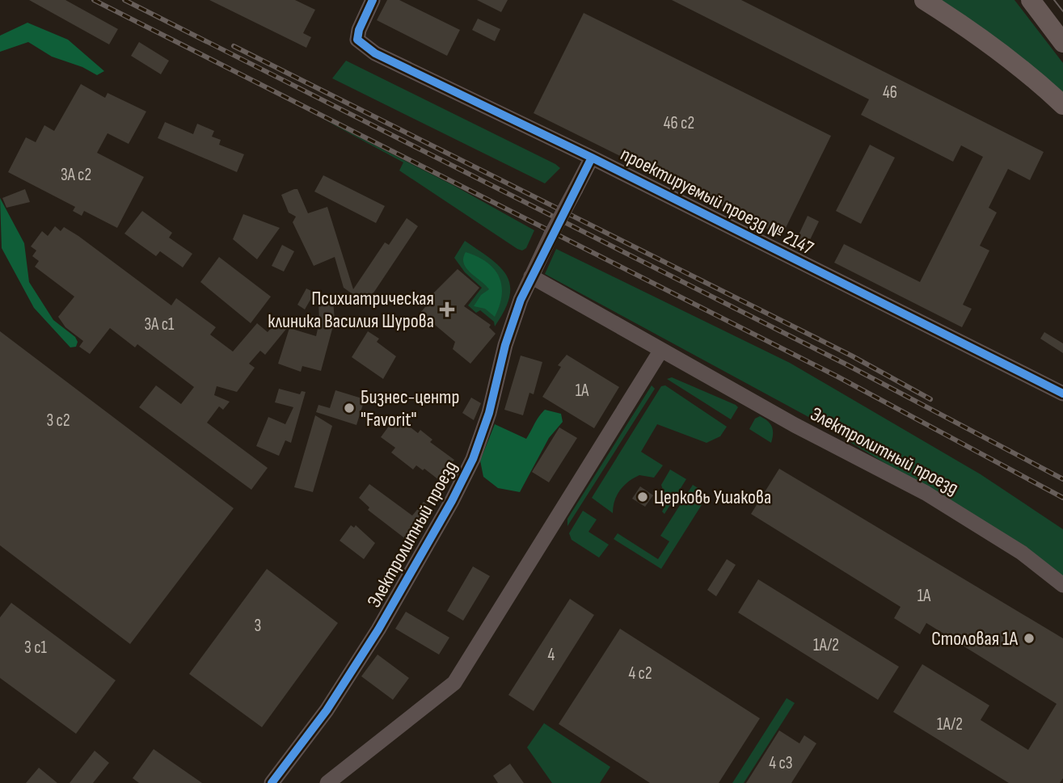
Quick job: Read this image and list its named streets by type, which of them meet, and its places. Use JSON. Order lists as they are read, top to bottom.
{
  "streets": {
    "street": ["проектируемый проезд № 2147", "Электролитный проезд"]
  },
  "places": {
    "health": ["Психиатрическая клиника Василия Шурова"],
    "other": ["Бизнес-центр \"Favorit\"", "Церковь Ушакова", "Столовая 1А"]
  },
  "house_numbers": [
    "46",
    "46 с2",
    "3А с2",
    "3А с1",
    "1А",
    "3 с2",
    "1А",
    "3",
    "1А/2",
    "3 с1",
    "4",
    "4 с2",
    "1А/2",
    "4 с3"
  ]
}
